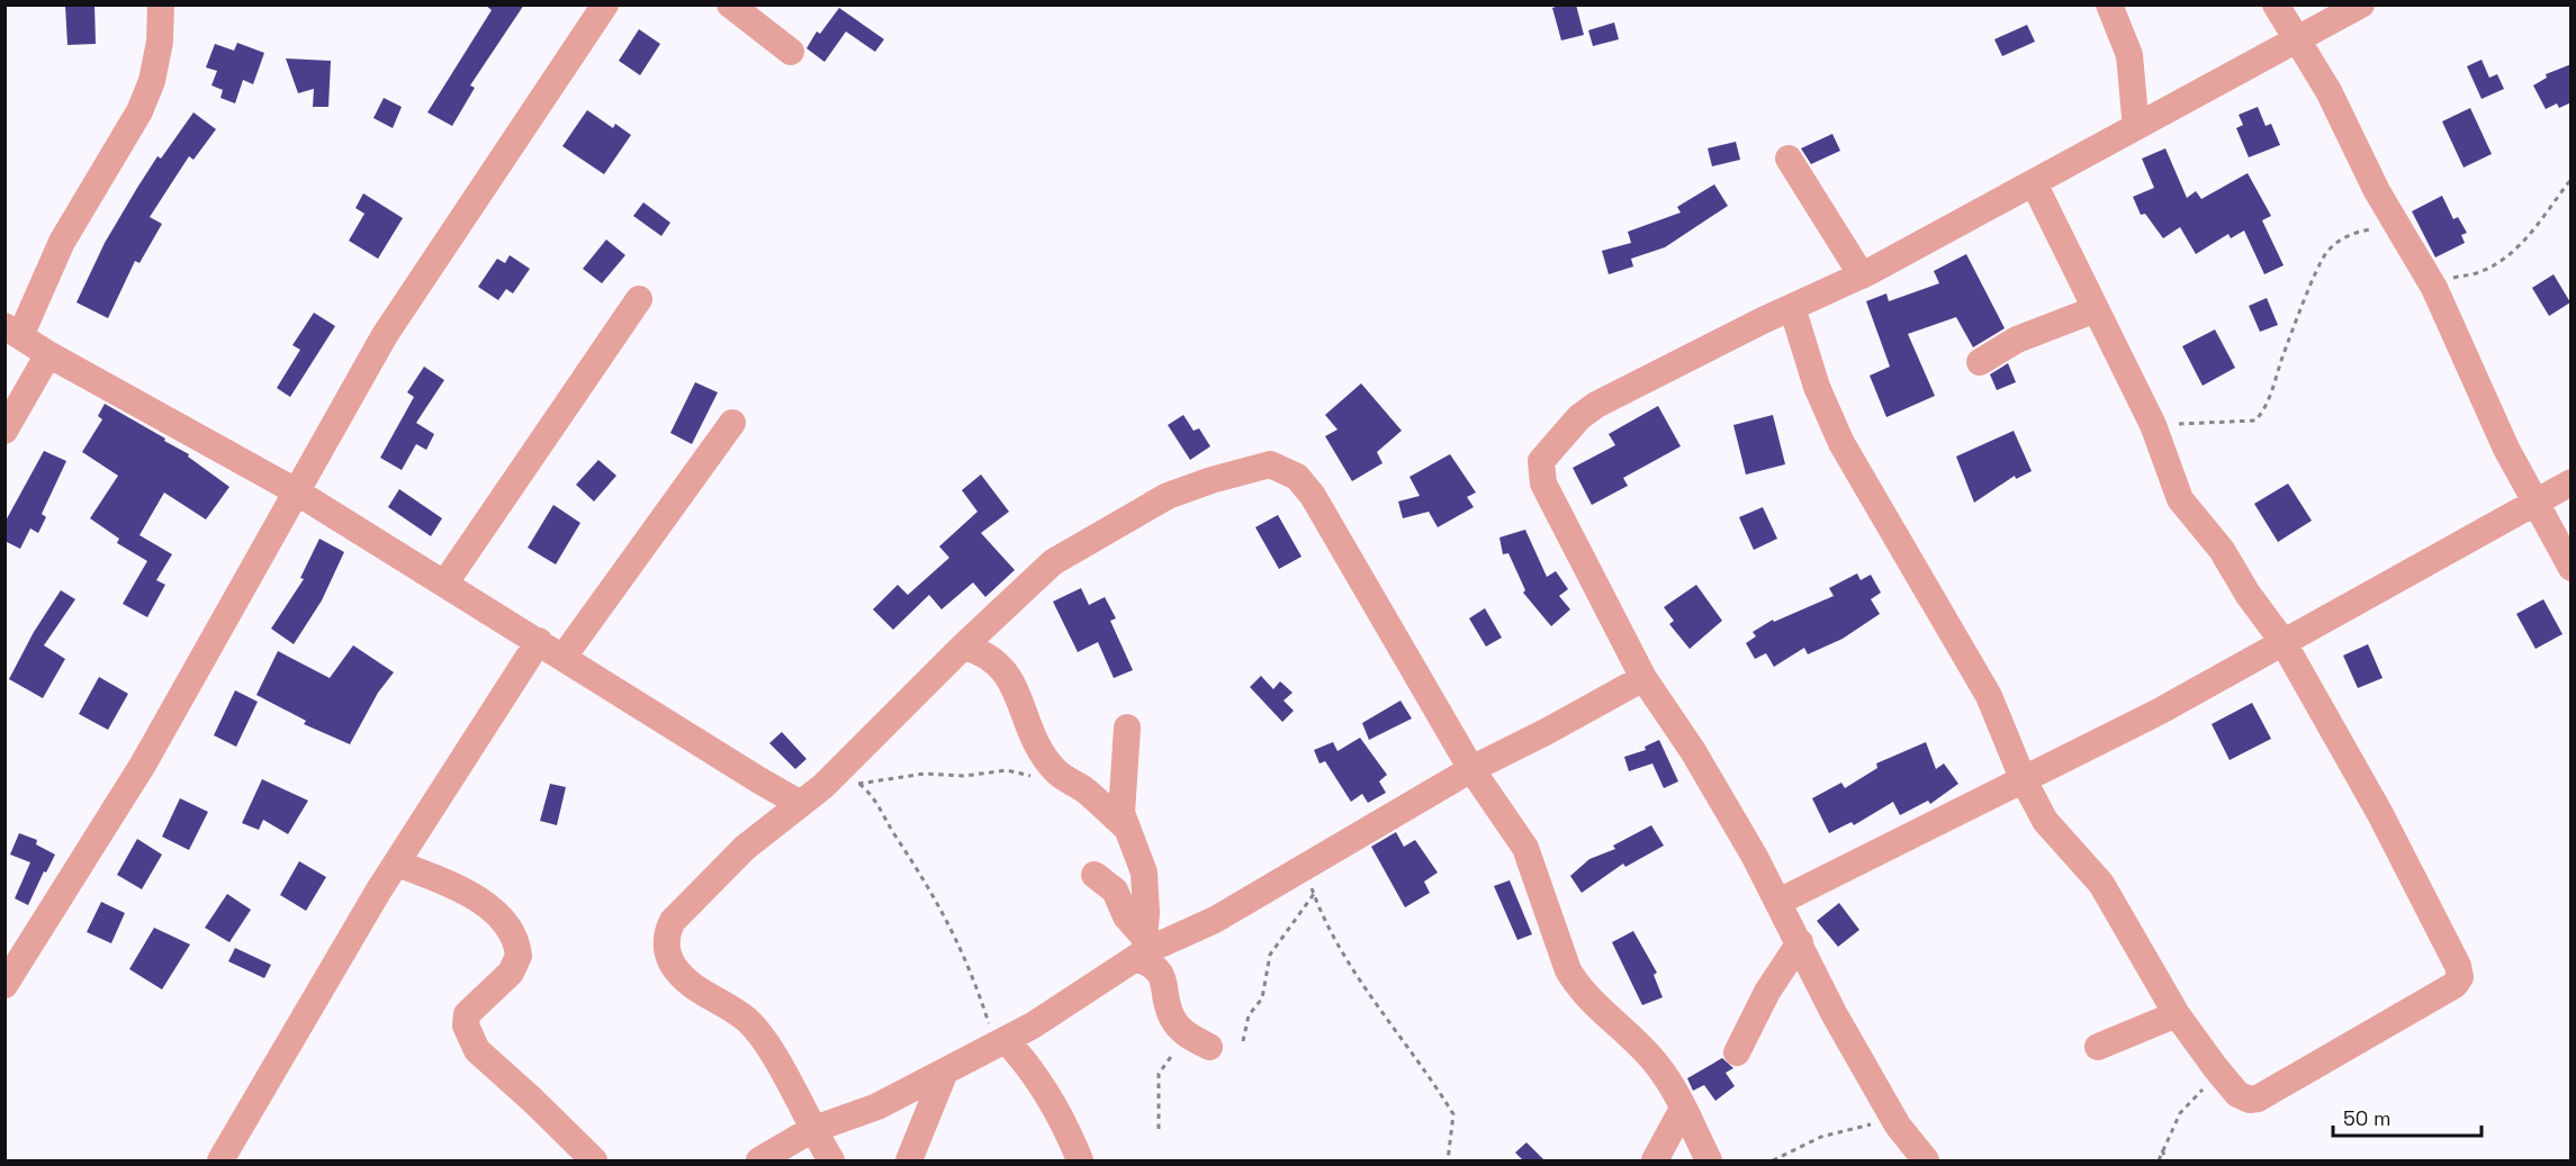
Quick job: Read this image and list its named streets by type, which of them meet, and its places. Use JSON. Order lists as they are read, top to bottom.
{
  "scale_bar": "50 m"
}
